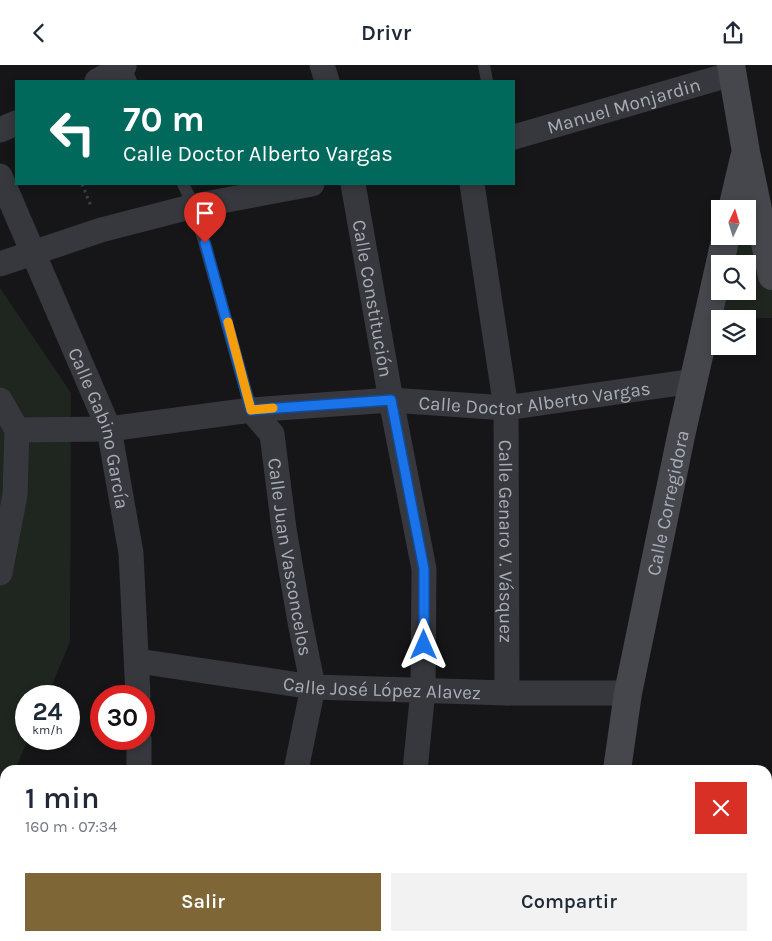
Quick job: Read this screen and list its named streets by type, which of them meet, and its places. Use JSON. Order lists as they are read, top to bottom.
{
  "streets": {
    "street": [
      "Manuel Monjardin",
      "Calle Constitución",
      "Calle Doctor Alberto Vargas",
      "Calle Gabino García",
      "Calle Corregidora",
      "Calle Genaro V. Vásquez",
      "Calle Juan Vasconcelos",
      "Calle José López Alavez"
    ]
  },
  "crossings": [
    ["Calle Constitución", "Calle Doctor Alberto Vargas"],
    ["Calle Constitución", "Calle José López Alavez"],
    ["Calle Doctor Alberto Vargas", "Calle Gabino García"],
    ["Calle Doctor Alberto Vargas", "Calle Corregidora"],
    ["Calle Doctor Alberto Vargas", "Calle Genaro V. Vásquez"],
    ["Calle Doctor Alberto Vargas", "Calle Juan Vasconcelos"],
    ["Calle Gabino García", "Calle José López Alavez"],
    ["Calle Corregidora", "Calle José López Alavez"],
    ["Calle Genaro V. Vásquez", "Calle José López Alavez"],
    ["Calle Juan Vasconcelos", "Calle José López Alavez"]
  ],
  "north": "top",
  "page": {
    "header": "Drivr",
    "turn": ["70 m", "Calle Doctor Alberto Vargas"],
    "speed": "24 km/h",
    "limit": "30",
    "heading": ["1 min", "160 m · 07:34"],
    "buttons": ["Salir", "Compartir"]
  }
}
